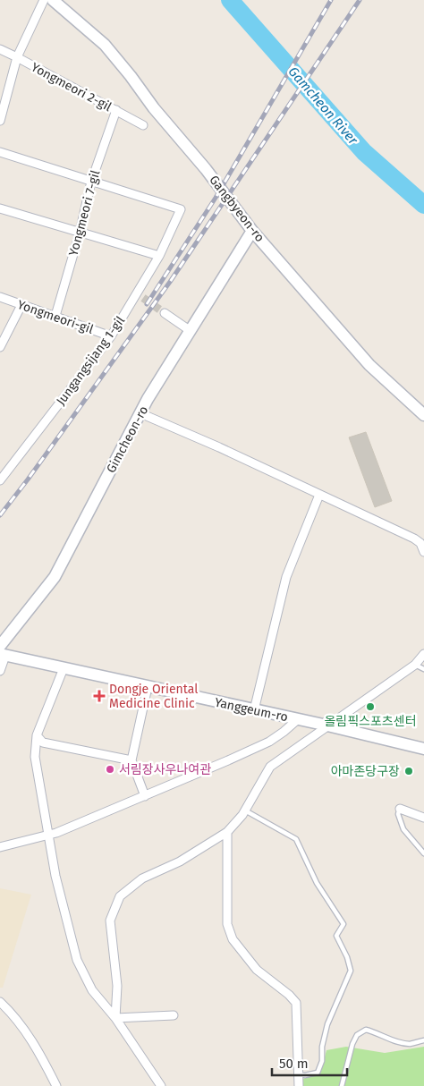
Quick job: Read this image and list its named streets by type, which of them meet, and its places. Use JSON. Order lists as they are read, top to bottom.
{
  "streets": {
    "street": [
      "Yongmeori 2-gil",
      "Gangbyeon-ro",
      "Yongmeori 7-gil",
      "Yongmeori-gil",
      "Jungangsijang 1-gil",
      "Gimcheon-ro",
      "Yanggeum-ro"
    ]
  },
  "crossings": [
    ["Yongmeori 2-gil", "Yongmeori 7-gil"],
    ["Gangbyeon-ro", "Gimcheon-ro"],
    ["Yongmeori 7-gil", "Yongmeori-gil"],
    ["Yongmeori 7-gil", "Jungangsijang 1-gil"],
    ["Yongmeori-gil", "Jungangsijang 1-gil"],
    ["Gimcheon-ro", "Yanggeum-ro"]
  ],
  "water": ["Gamcheon River"],
  "places": {
    "health": ["Dongje Oriental Medicine Clinic"],
    "other": ["올림픽스포츠센터", "서림장사우나여관", "아마존당구장"]
  },
  "scale_bar": "50 m"
}
